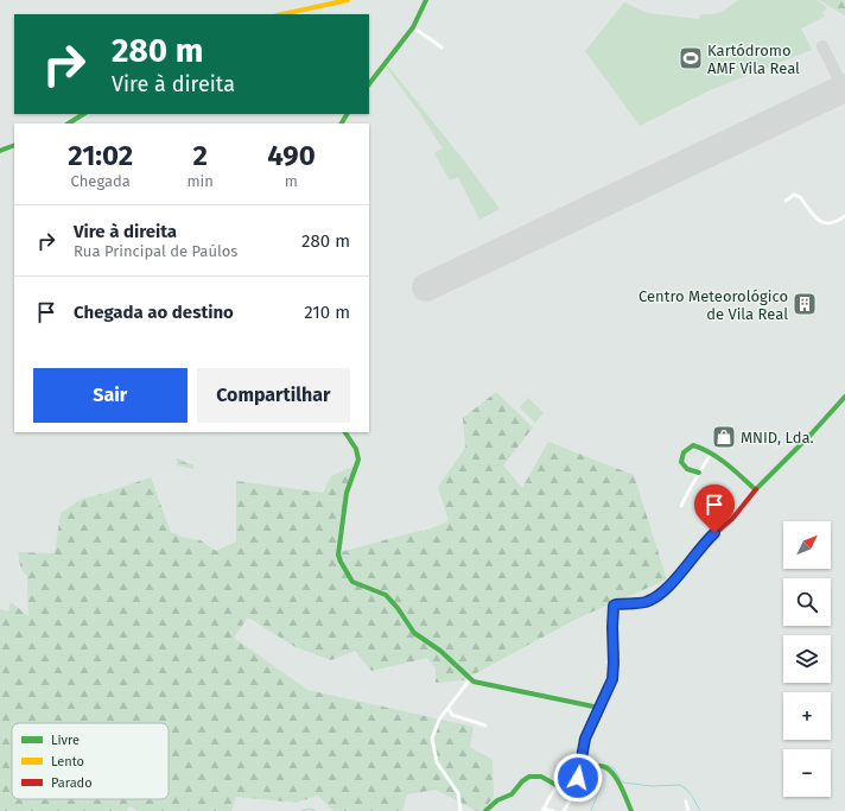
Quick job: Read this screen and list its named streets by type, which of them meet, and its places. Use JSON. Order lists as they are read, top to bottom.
{
  "places": {
    "sports": ["Kartódromo AMF Vila Real"],
    "building": ["Centro Meteorológico de Vila Real"],
    "shop": ["MNID, Lda."]
  },
  "legend": ["Livre", "Lento", "Parado"],
  "north": "top right",
  "page": {
    "turn": ["280 m", "Vire à direita"],
    "eta": [
      "21:02",
      "Chegada",
      "2",
      "min",
      "490",
      "m"
    ],
    "list": [
      {
        "name": "Vire à direita",
        "note": "Rua Principal de Paúlos",
        "value": "280 m"
      },
      {
        "name": "Chegada ao destino",
        "value": "210 m"
      }
    ],
    "buttons": ["Sair", "Compartilhar"],
    "map_buttons": ["+", "−"]
  }
}
